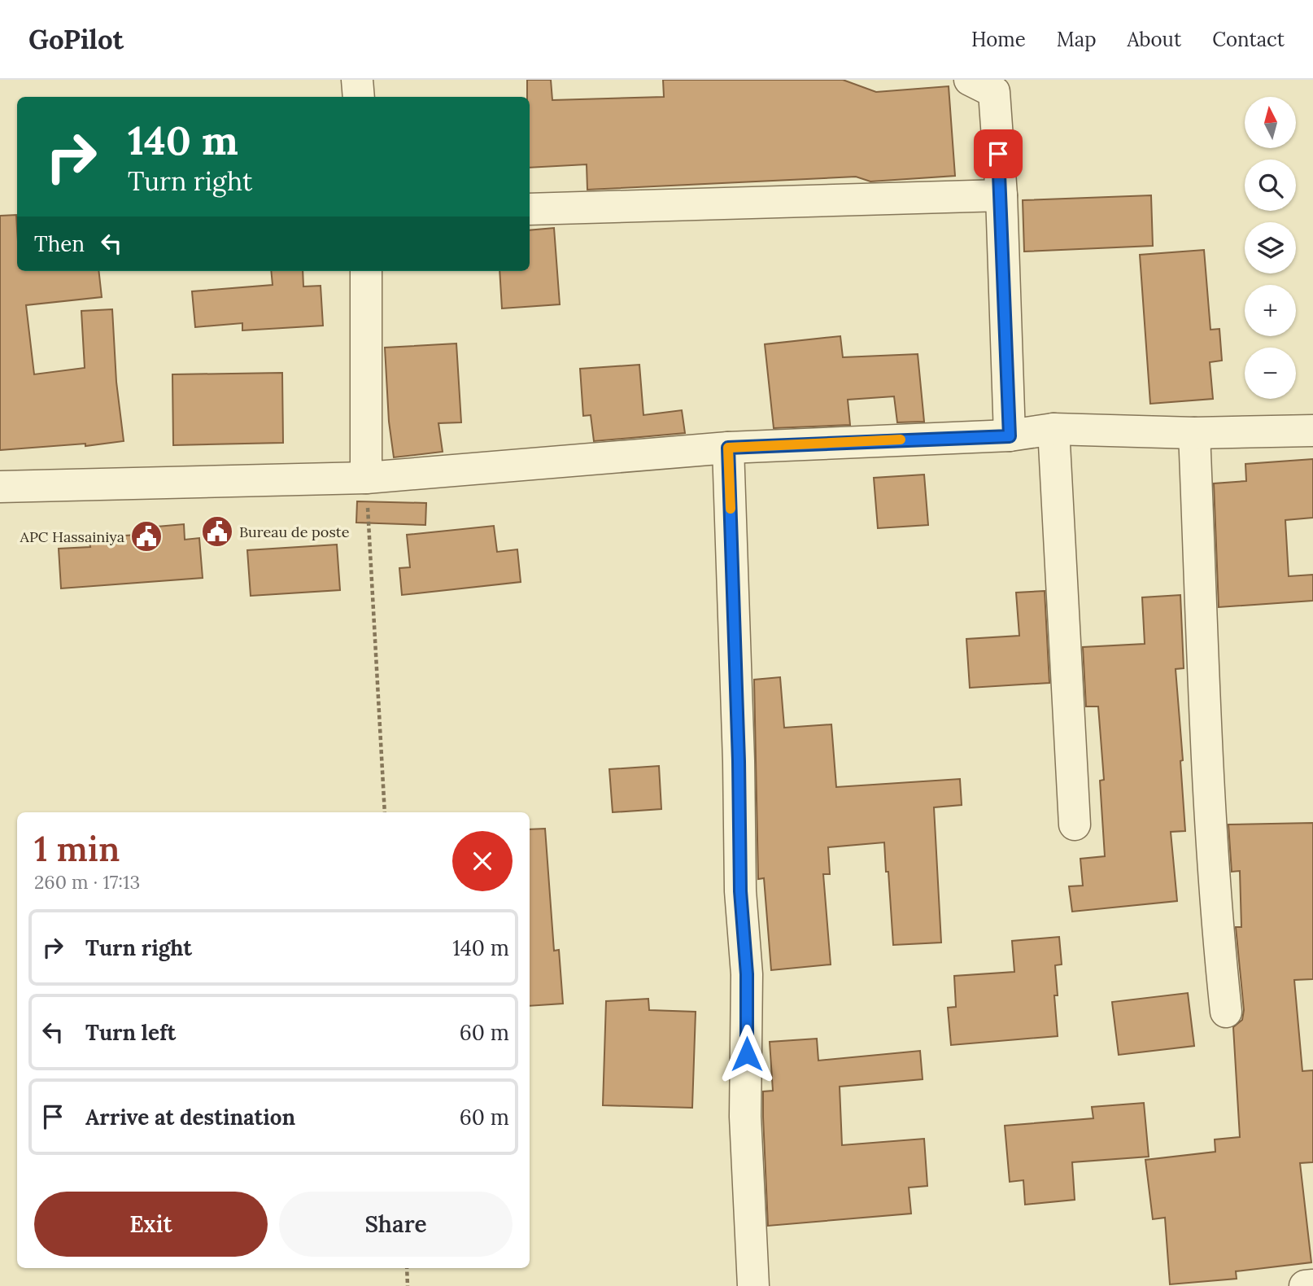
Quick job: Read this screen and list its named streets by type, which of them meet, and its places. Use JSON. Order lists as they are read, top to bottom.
{
  "places": {
    "public building": ["Bureau de poste", "APC Hassainiya"]
  },
  "north": "top",
  "page": {
    "header": "GoPilot",
    "nav": [
      "Home",
      "Map",
      "About",
      "Contact"
    ],
    "map_buttons": ["+", "−"],
    "turn": ["140 m", "Turn right"],
    "then": "Then",
    "heading": ["1 min", "260 m · 17:13"],
    "list": [
      {
        "name": "Turn right",
        "value": "140 m"
      },
      {
        "name": "Turn left",
        "value": "60 m"
      },
      {
        "name": "Arrive at destination",
        "value": "60 m"
      }
    ],
    "buttons": ["Exit", "Share"]
  }
}
